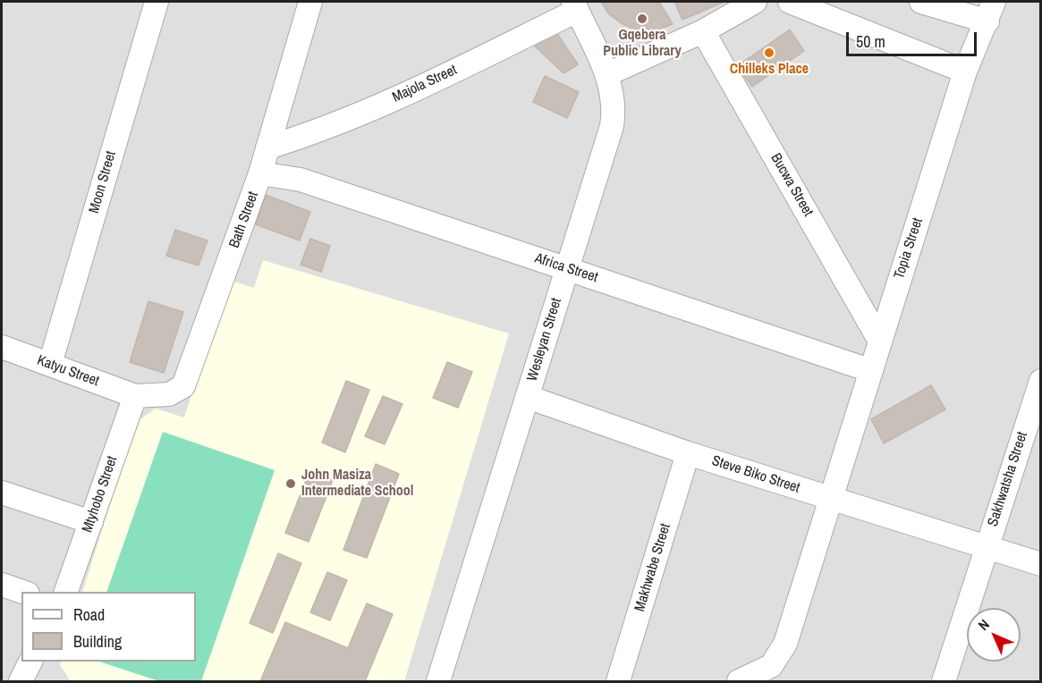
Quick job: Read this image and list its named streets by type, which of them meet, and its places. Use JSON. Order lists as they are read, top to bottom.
{
  "streets": {
    "street": [
      "Majola Street",
      "Moon Street",
      "Bucwa Street",
      "Bath Street",
      "Topia Street",
      "Africa Street",
      "Wesleyan Street",
      "Katyu Street",
      "Steve Biko Street",
      "Sakhwatsha Street",
      "Mtyhobo Street",
      "Makhwabe Street"
    ]
  },
  "crossings": [
    ["Majola Street", "Bath Street"],
    ["Majola Street", "Wesleyan Street"],
    ["Moon Street", "Katyu Street"],
    ["Bucwa Street", "Topia Street"],
    ["Bath Street", "Africa Street"],
    ["Bath Street", "Katyu Street"],
    ["Bath Street", "Mtyhobo Street"],
    ["Topia Street", "Africa Street"],
    ["Topia Street", "Steve Biko Street"],
    ["Africa Street", "Wesleyan Street"],
    ["Wesleyan Street", "Steve Biko Street"],
    ["Katyu Street", "Mtyhobo Street"],
    ["Steve Biko Street", "Sakhwatsha Street"],
    ["Steve Biko Street", "Makhwabe Street"]
  ],
  "places": ["Gqebera Public Library", "Chilleks Place", "John Masiza Intermediate School"],
  "legend": ["Road", "Building"],
  "scale_bar": "50 m",
  "north": "top left"
}
